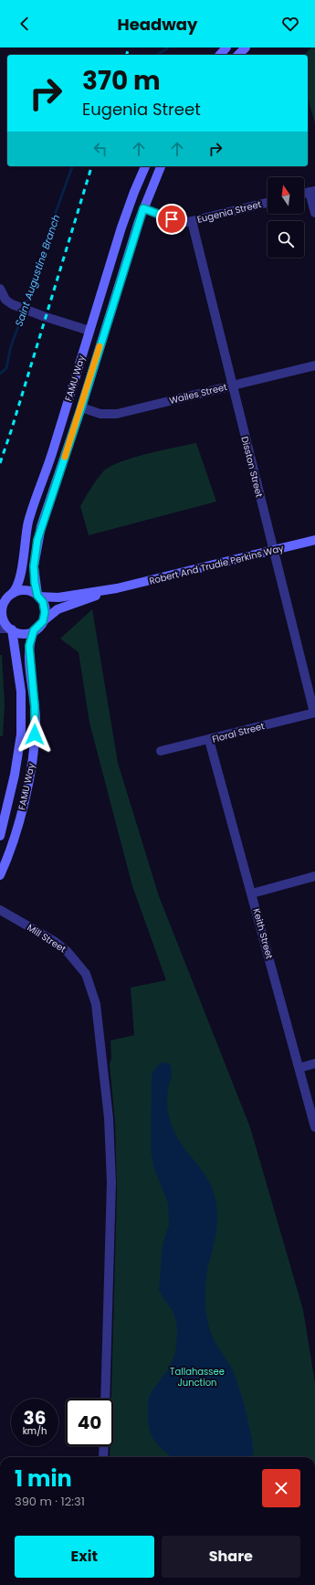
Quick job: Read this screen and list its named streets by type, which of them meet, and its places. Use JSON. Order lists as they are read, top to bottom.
{
  "streets": {
    "street": [
      "Eugenia Street",
      "FAMU Way",
      "Wailes Street",
      "Disston Street",
      "Robert And Trudie Perkins Way",
      "Floral Street",
      "Keith Street",
      "Mill Street"
    ]
  },
  "crossings": [
    ["Eugenia Street", "FAMU Way"],
    ["Eugenia Street", "Disston Street"],
    ["FAMU Way", "Wailes Street"],
    ["FAMU Way", "Robert And Trudie Perkins Way"],
    ["Wailes Street", "Disston Street"],
    ["Disston Street", "Robert And Trudie Perkins Way"],
    ["Disston Street", "Floral Street"],
    ["Floral Street", "Keith Street"]
  ],
  "water": ["Saint Augustine Branch"],
  "parks": ["Tallahassee Junction"],
  "north": "top",
  "page": {
    "header": "Headway",
    "turn": ["370 m", "Eugenia Street"],
    "speed": "36 km/h",
    "limit": "40",
    "heading": ["1 min", "390 m · 12:31"],
    "buttons": ["Exit", "Share"]
  }
}
